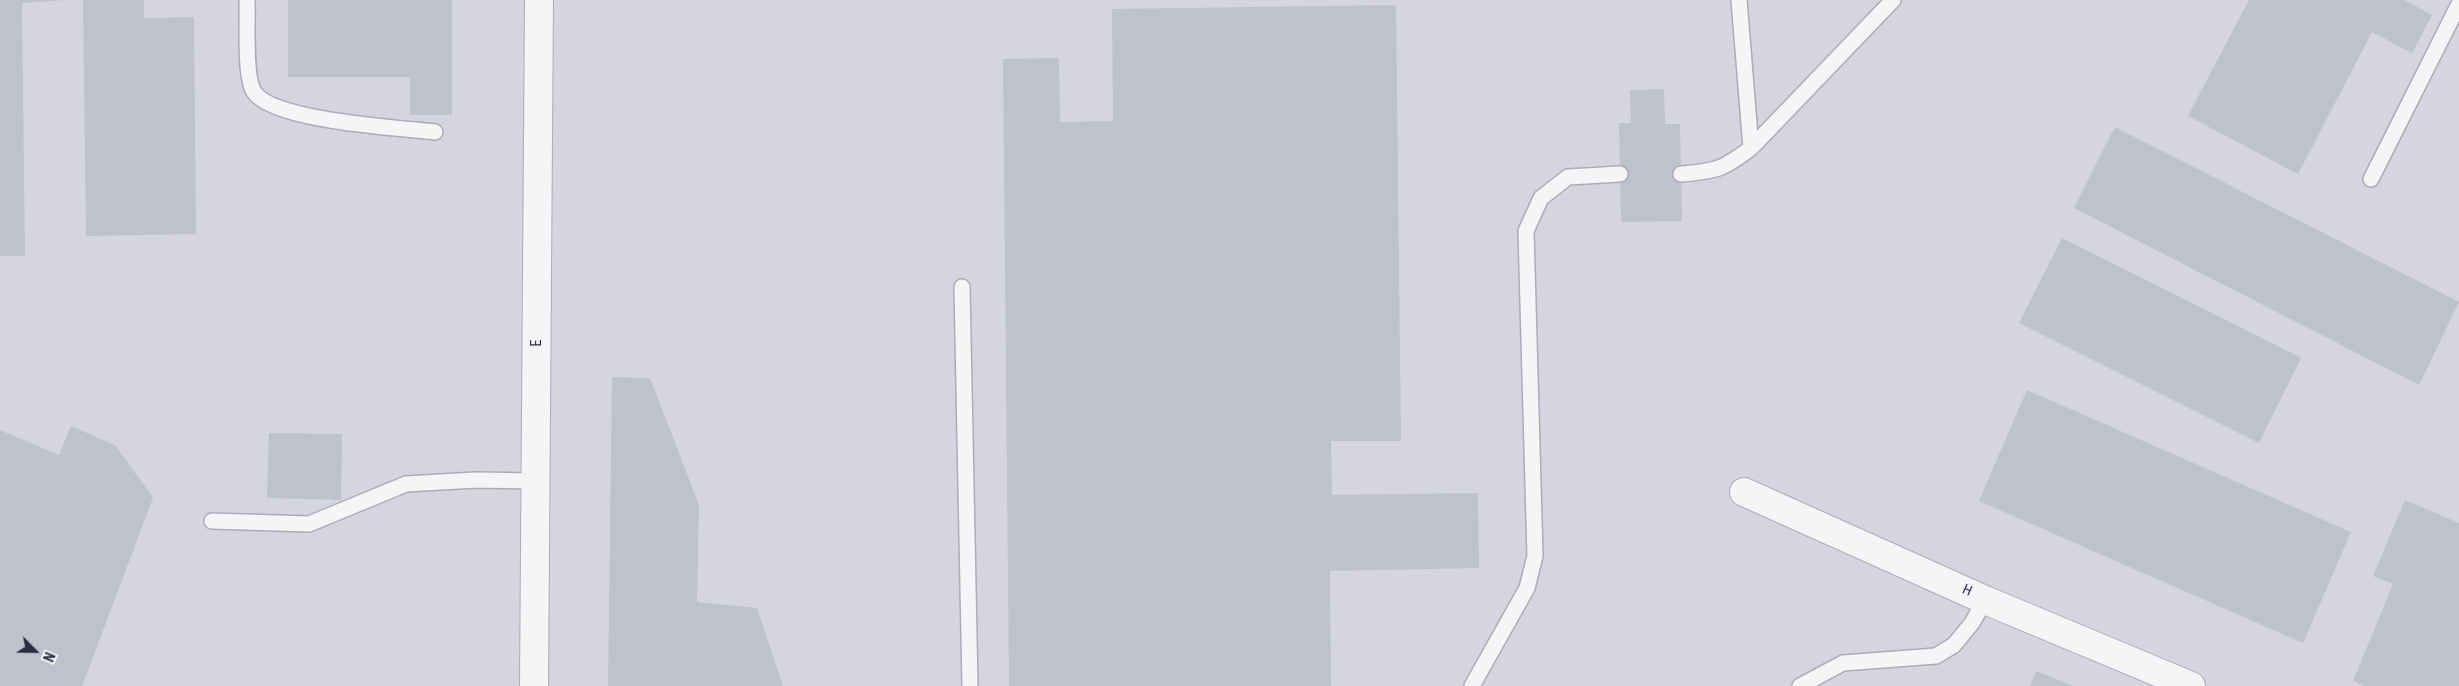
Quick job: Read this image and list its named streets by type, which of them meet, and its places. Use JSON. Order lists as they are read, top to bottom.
{
  "streets": {
    "street": ["Ε", "Η"]
  },
  "north": "bottom right"
}
